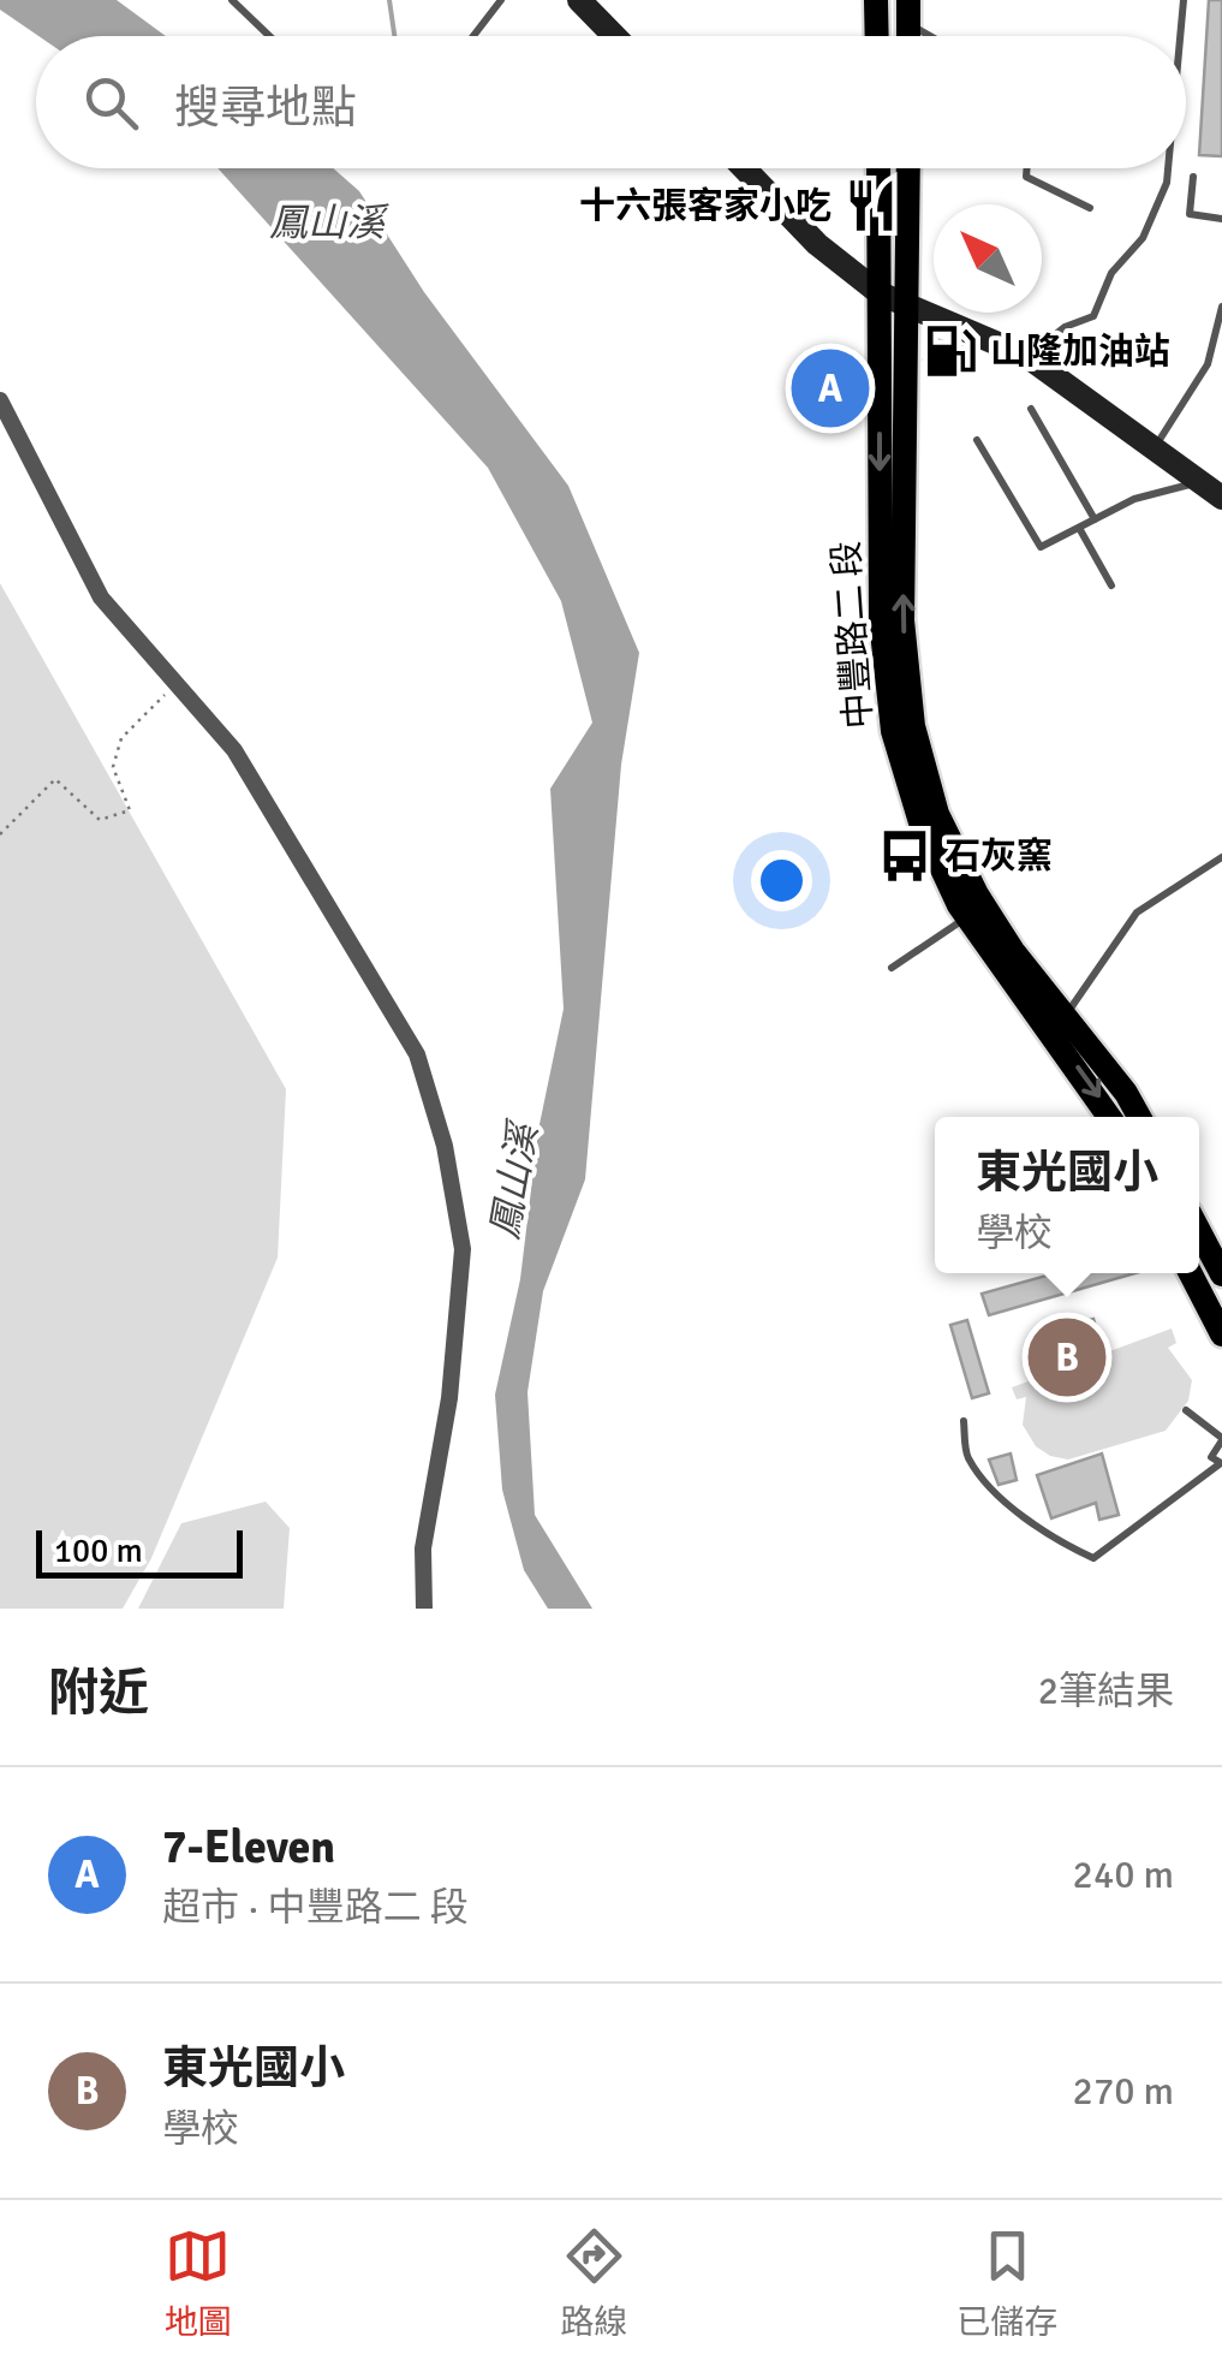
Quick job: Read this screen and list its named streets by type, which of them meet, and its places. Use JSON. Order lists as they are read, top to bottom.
{
  "streets": {
    "main road": ["中豐路二 段"]
  },
  "water": ["鳳山溪"],
  "places": {
    "restaurant": ["十六張客家小吃"],
    "fuel station": ["山隆加油站"],
    "bus stop": ["石灰窯"]
  },
  "scale_bar": "100 m",
  "north": "top left",
  "page": {
    "search": "搜尋地點",
    "pins": ["A", "B"],
    "popup": ["東光國小", "學校"],
    "scale": "100 m",
    "heading": ["附近", "2筆結果"],
    "list": [
      {
        "mark": "A",
        "name": "7-Eleven",
        "note": "超市 · 中豐路二 段",
        "value": "240 m"
      },
      {
        "mark": "B",
        "name": "東光國小",
        "note": "學校",
        "value": "270 m"
      }
    ],
    "nav": ["地圖", "路線", "已儲存"]
  }
}
